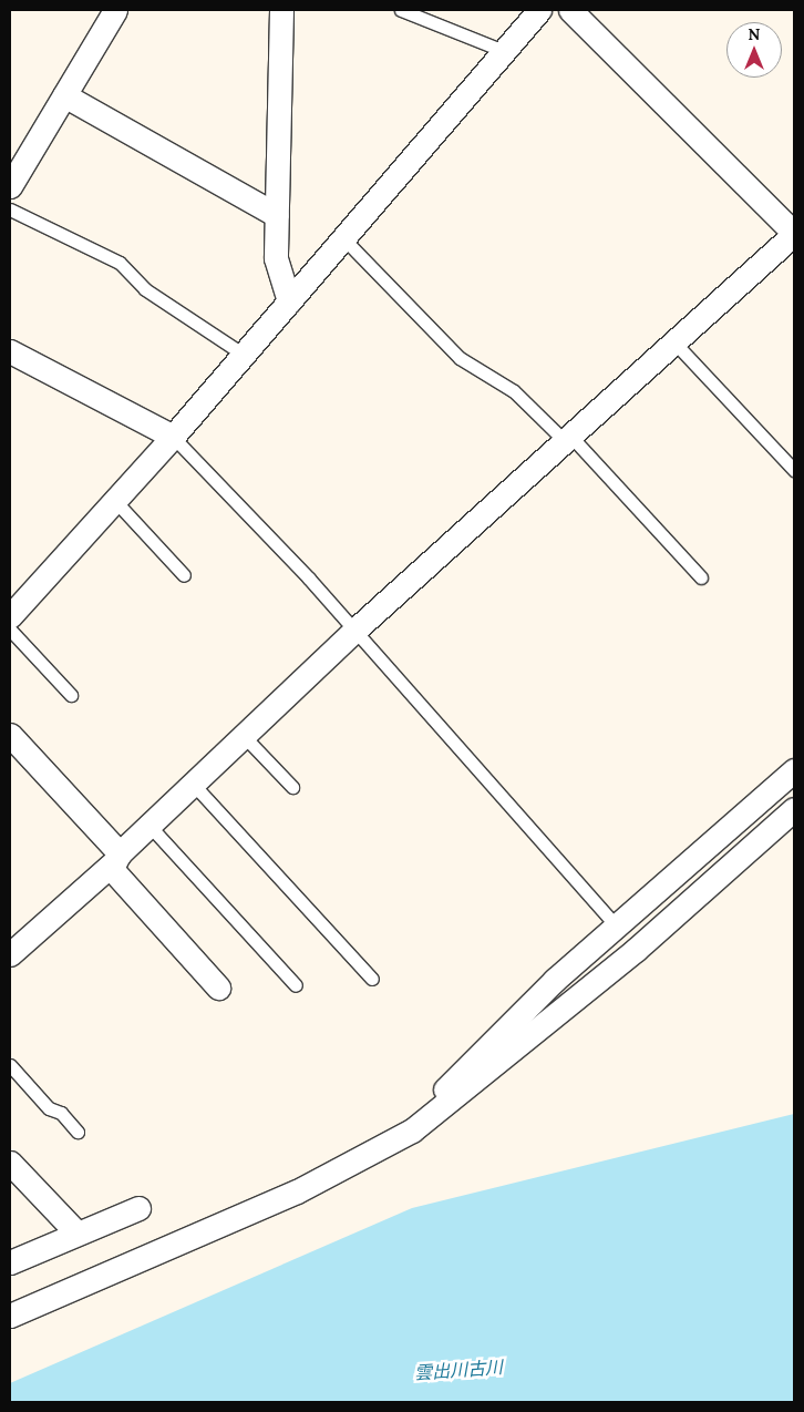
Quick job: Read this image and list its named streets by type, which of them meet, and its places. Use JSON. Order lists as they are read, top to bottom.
{
  "water": ["雲出川古川"],
  "north": "top"
}
